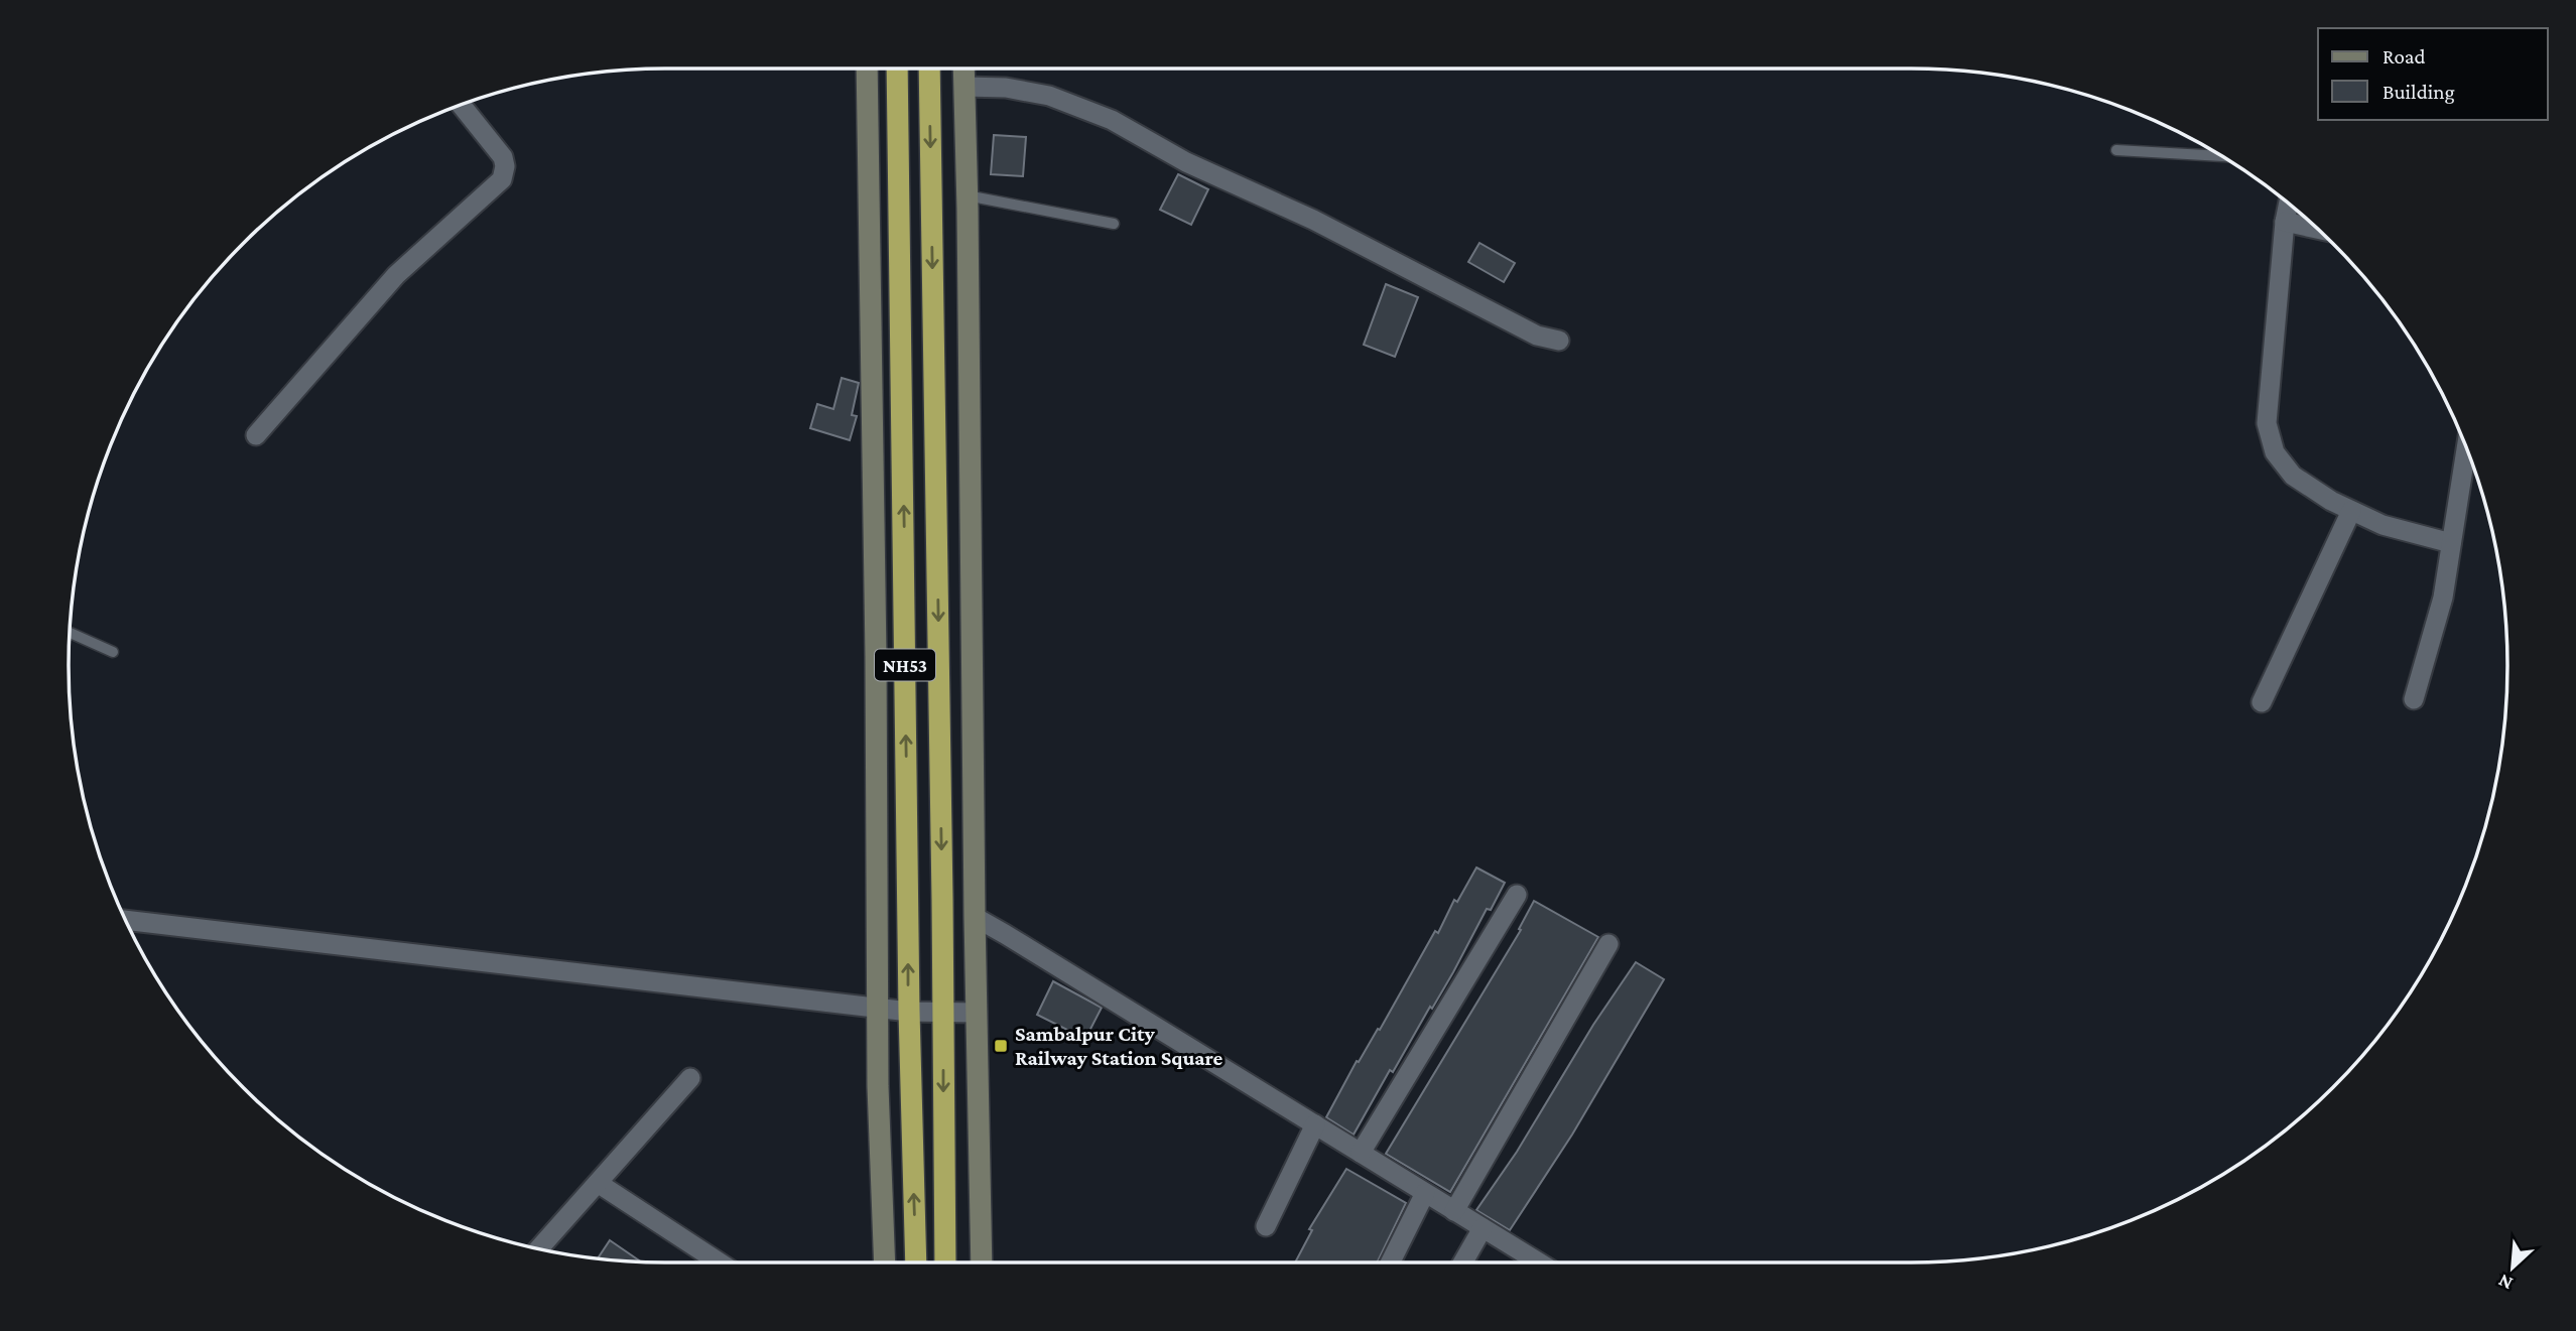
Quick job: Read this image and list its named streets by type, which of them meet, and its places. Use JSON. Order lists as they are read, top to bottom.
{
  "streets": {
    "highway": ["NH53"]
  },
  "places": {
    "transit": ["Sambalpur City Railway Station Square"]
  },
  "legend": ["Road", "Building"],
  "north": "bottom left"
}
